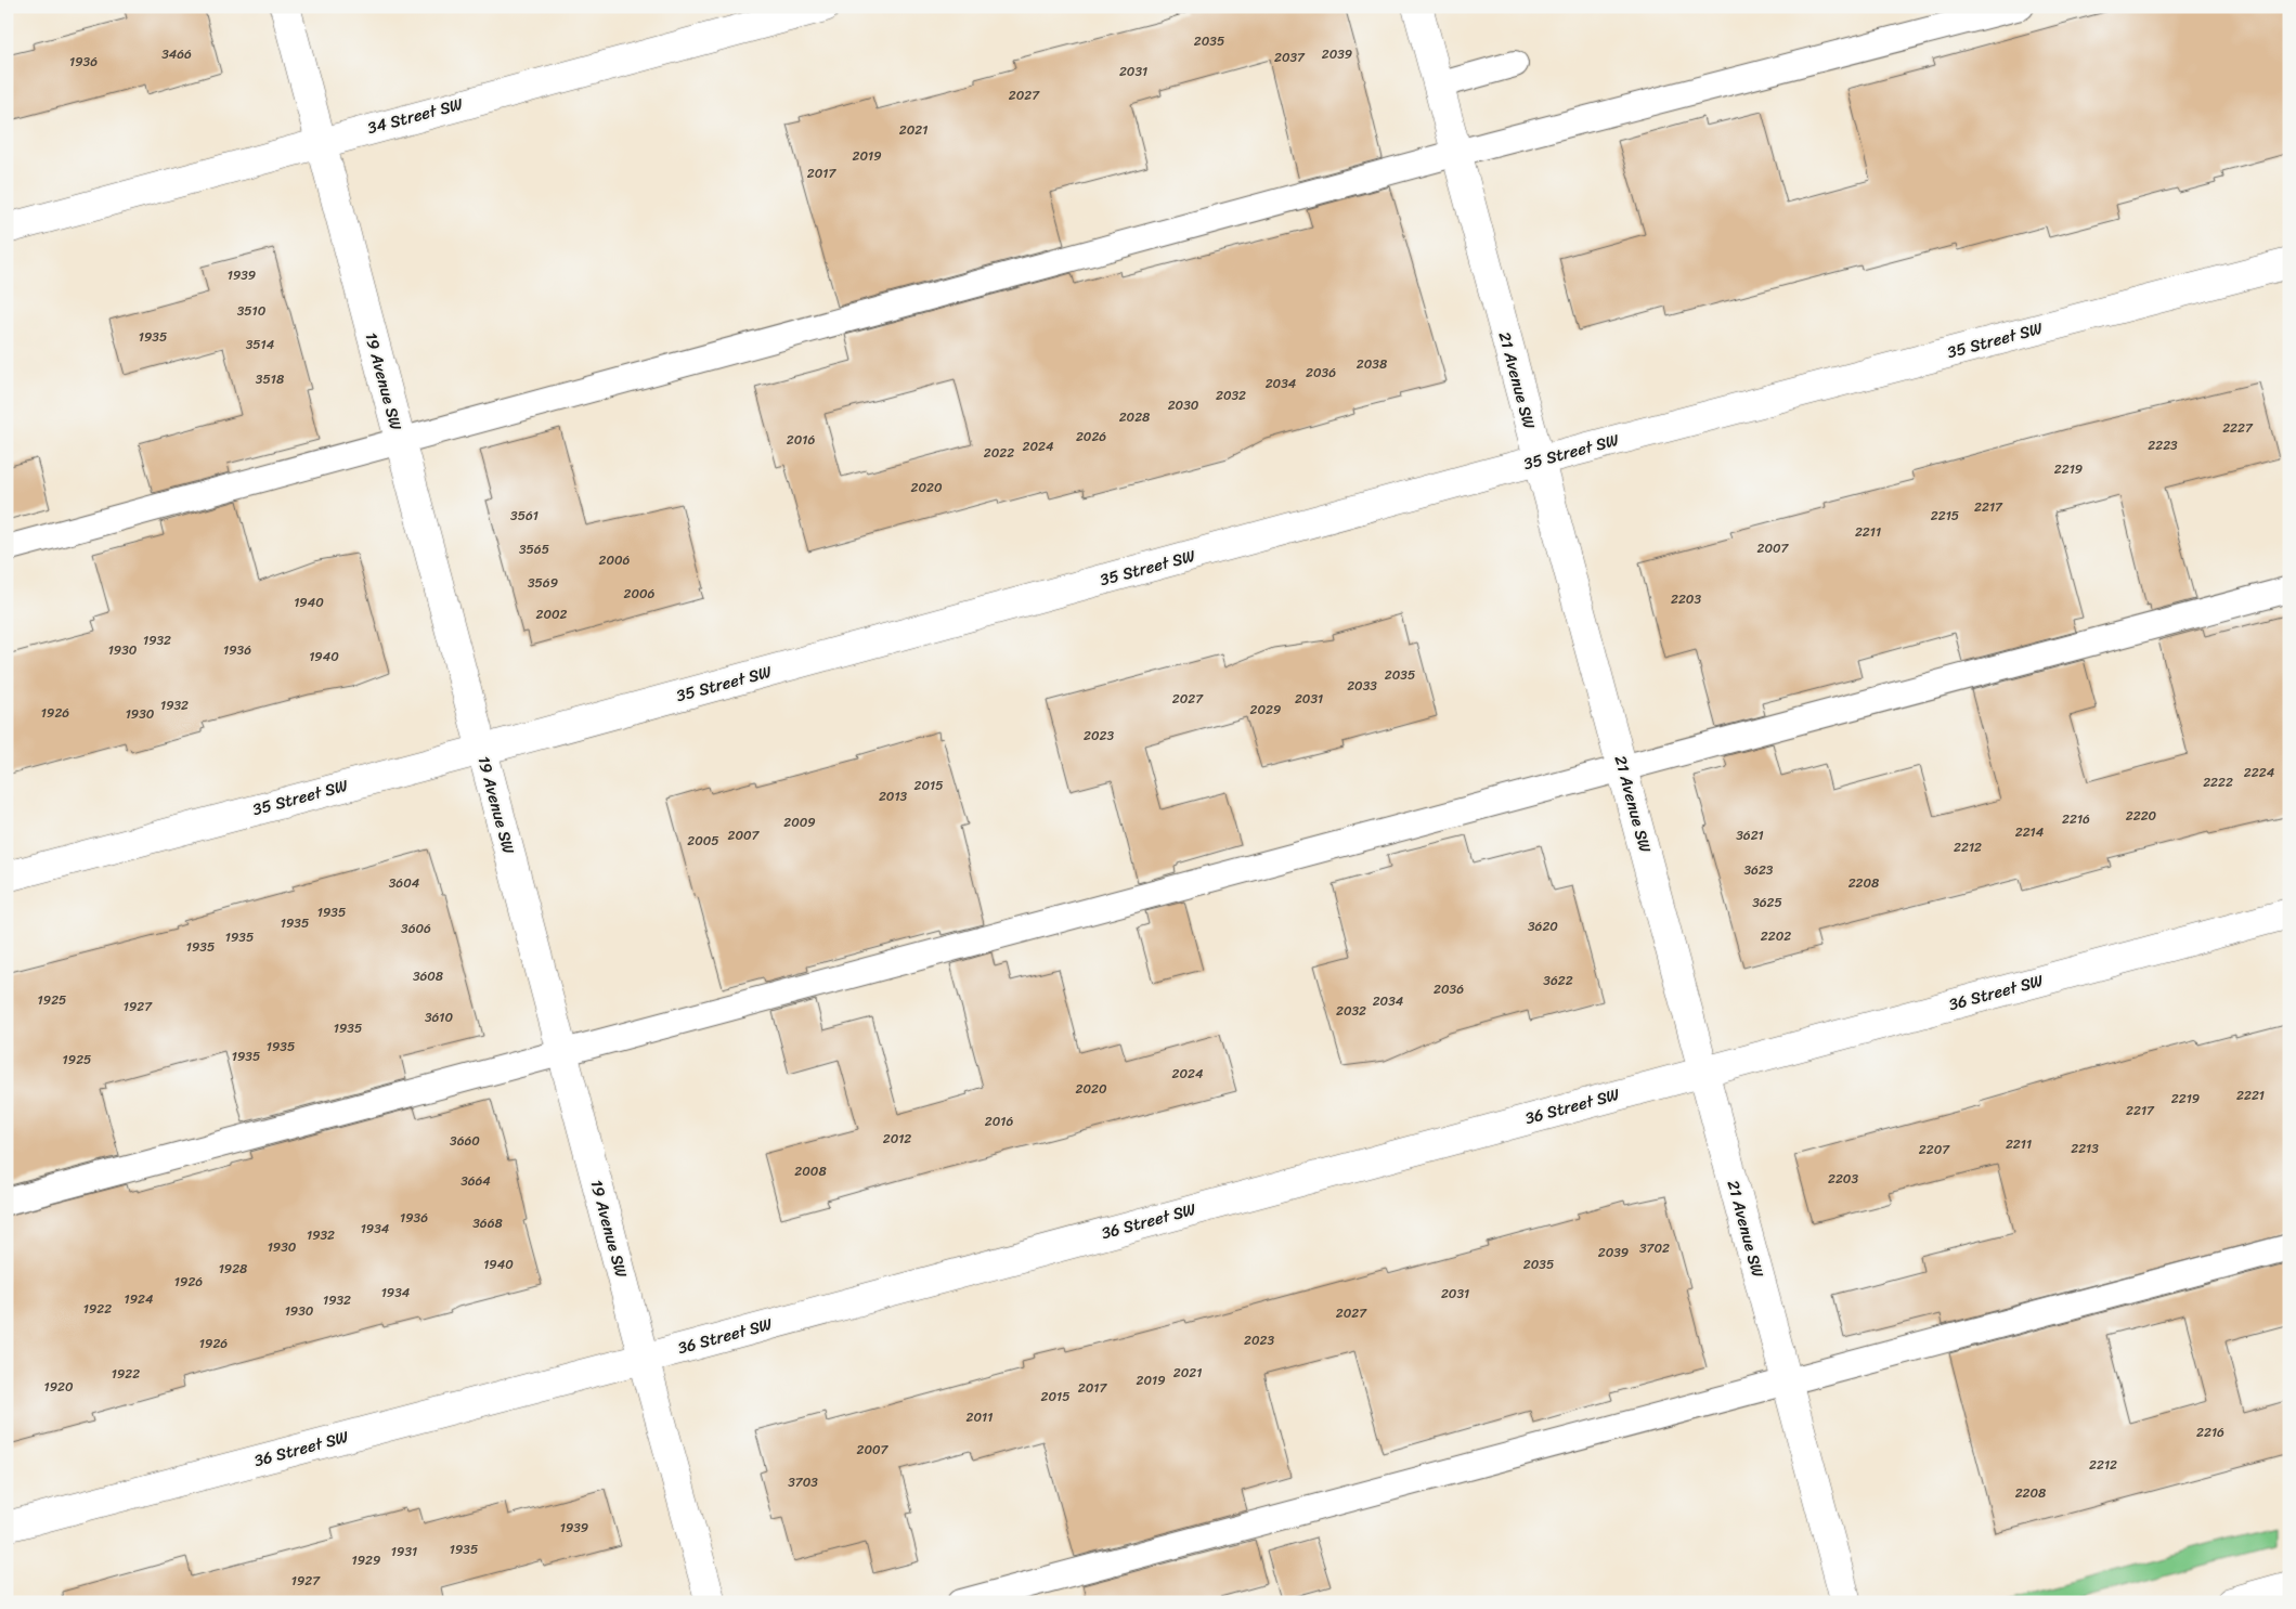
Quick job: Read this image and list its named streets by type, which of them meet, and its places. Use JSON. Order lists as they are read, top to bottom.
{
  "streets": {
    "street": [
      "34 Street SW",
      "35 Street SW",
      "21 Avenue SW",
      "19 Avenue SW",
      "36 Street SW"
    ]
  },
  "crossings": [
    ["34 Street SW", "19 Avenue SW"],
    ["35 Street SW", "21 Avenue SW"],
    ["35 Street SW", "19 Avenue SW"],
    ["21 Avenue SW", "36 Street SW"],
    ["19 Avenue SW", "36 Street SW"]
  ],
  "house_numbers": [
    "2035",
    "3466",
    "2039",
    "2037",
    "1936",
    "2031",
    "2027",
    "2021",
    "2019",
    "2017",
    "1939",
    "3510",
    "1935",
    "3514",
    "2038",
    "2036",
    "3518",
    "2034",
    "2032",
    "2030",
    "2028",
    "2227",
    "2026",
    "2016",
    "2223",
    "2024",
    "2022",
    "2219",
    "2020",
    "2217",
    "3561",
    "2215",
    "2211",
    "2007",
    "3565",
    "2006",
    "3569",
    "2006",
    "2203",
    "1940",
    "2002",
    "1932",
    "1930",
    "1936",
    "1940",
    "2035",
    "2033",
    "2027",
    "2031",
    "1932",
    "2029",
    "1926",
    "1930",
    "2023",
    "2224",
    "2222",
    "2015",
    "2013",
    "2220",
    "2216",
    "2009",
    "2214",
    "2007",
    "3621",
    "2005",
    "2212",
    "3623",
    "3604",
    "2208",
    "3625",
    "1935",
    "1935",
    "3620",
    "3606",
    "2202",
    "1935",
    "1935",
    "3608",
    "3622",
    "2036",
    "1925",
    "2034",
    "1927",
    "2032",
    "3610",
    "1935",
    "1935",
    "1935",
    "1925",
    "2024",
    "2020",
    "2221",
    "2219",
    "2217",
    "2016",
    "2012",
    "3660",
    "2211",
    "2213",
    "2207",
    "2008",
    "2203",
    "3664",
    "1936",
    "3668",
    "1934",
    "1932",
    "1930",
    "3702",
    "2039",
    "1940",
    "2035",
    "1928",
    "1926",
    "1934",
    "2031",
    "1924",
    "1932",
    "1922",
    "1930",
    "2027",
    "2023",
    "1926",
    "2021",
    "1922",
    "2019",
    "1920",
    "2017",
    "2015",
    "2011",
    "2216",
    "2007",
    "2212",
    "3703",
    "2208",
    "1939",
    "1935",
    "1931",
    "1929",
    "1927"
  ]
}
